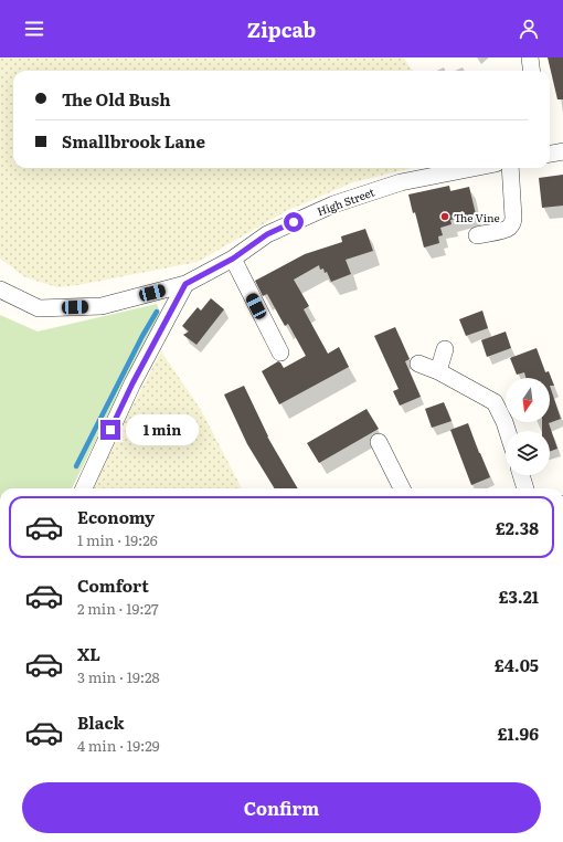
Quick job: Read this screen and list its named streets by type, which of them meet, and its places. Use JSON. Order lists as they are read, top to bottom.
{
  "streets": {
    "street": ["High Street"]
  },
  "places": ["The Vine"],
  "north": "bottom",
  "page": {
    "header": "Zipcab",
    "banner": ["The Old Bush", "Smallbrook Lane"],
    "bubble": "1 min",
    "list": [
      {
        "name": "Economy",
        "note": "1 min · 19:26",
        "value": "£2.38"
      },
      {
        "name": "Comfort",
        "note": "2 min · 19:27",
        "value": "£3.21"
      },
      {
        "name": "XL",
        "note": "3 min · 19:28",
        "value": "£4.05"
      },
      {
        "name": "Black",
        "note": "4 min · 19:29",
        "value": "£1.96"
      }
    ],
    "buttons": "Confirm"
  }
}
